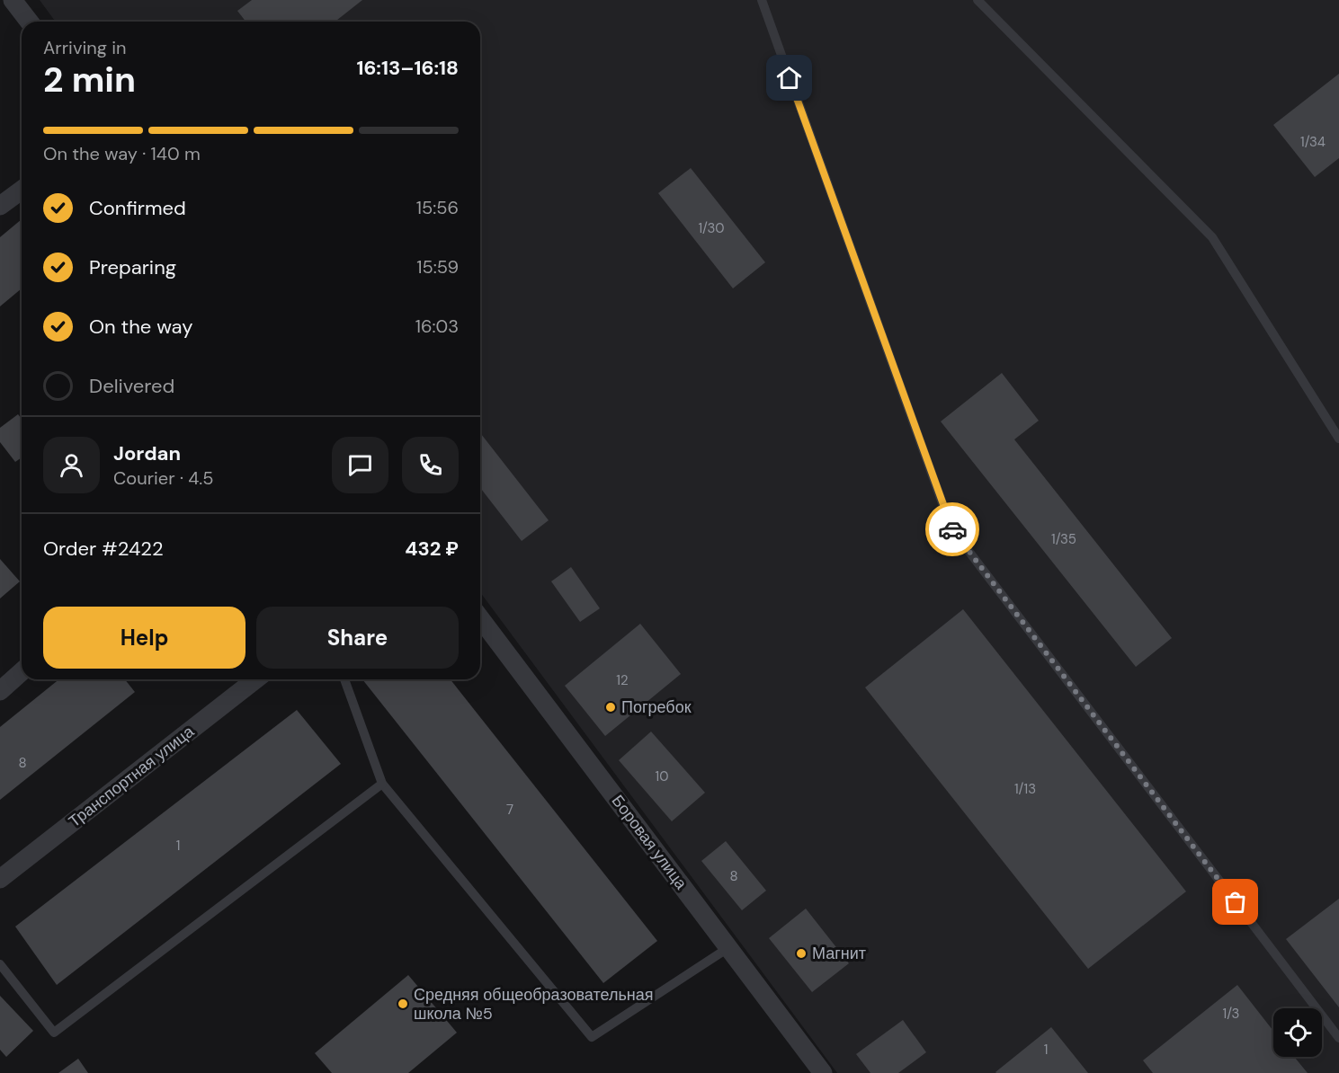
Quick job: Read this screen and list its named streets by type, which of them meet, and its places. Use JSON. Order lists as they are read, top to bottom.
{
  "streets": {
    "street": ["Транспортная улица", "Боровая улица"]
  },
  "places": ["Погребок", "Магнит", "Средняя общеобразовательная школа №5"],
  "house_numbers": [
    "1/34",
    "1/30",
    "1/35",
    "12",
    "8",
    "10",
    "1/13",
    "7",
    "1",
    "8",
    "1/3",
    "1"
  ],
  "page": {
    "heading": ["2 min", "Arriving in", "16:13–16:18"],
    "panel": [
      "Jordan",
      "Courier · 4.5",
      "Order #2422",
      "432 ₽"
    ],
    "bar": "On the way · 140 m",
    "list": [
      ["Confirmed", "15:56"],
      ["Preparing", "15:59"],
      ["On the way", "16:03"],
      "Delivered"
    ],
    "buttons": ["Help", "Share"]
  }
}
